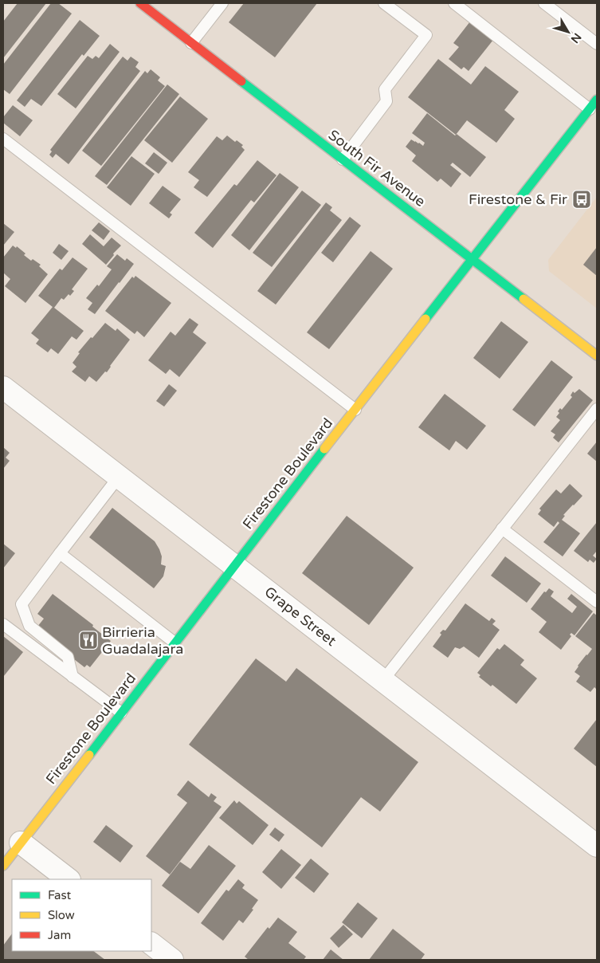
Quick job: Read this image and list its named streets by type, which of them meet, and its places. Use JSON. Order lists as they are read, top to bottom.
{
  "streets": {
    "main road": ["South Fir Avenue", "Firestone Boulevard"],
    "street": ["Grape Street"]
  },
  "crossings": [
    ["South Fir Avenue", "Firestone Boulevard"],
    ["Firestone Boulevard", "Grape Street"]
  ],
  "places": {
    "bus stop": ["Firestone & Fir"],
    "restaurant": ["Birrieria Guadalajara"]
  },
  "legend": ["Fast", "Slow", "Jam"],
  "north": "bottom right"
}
